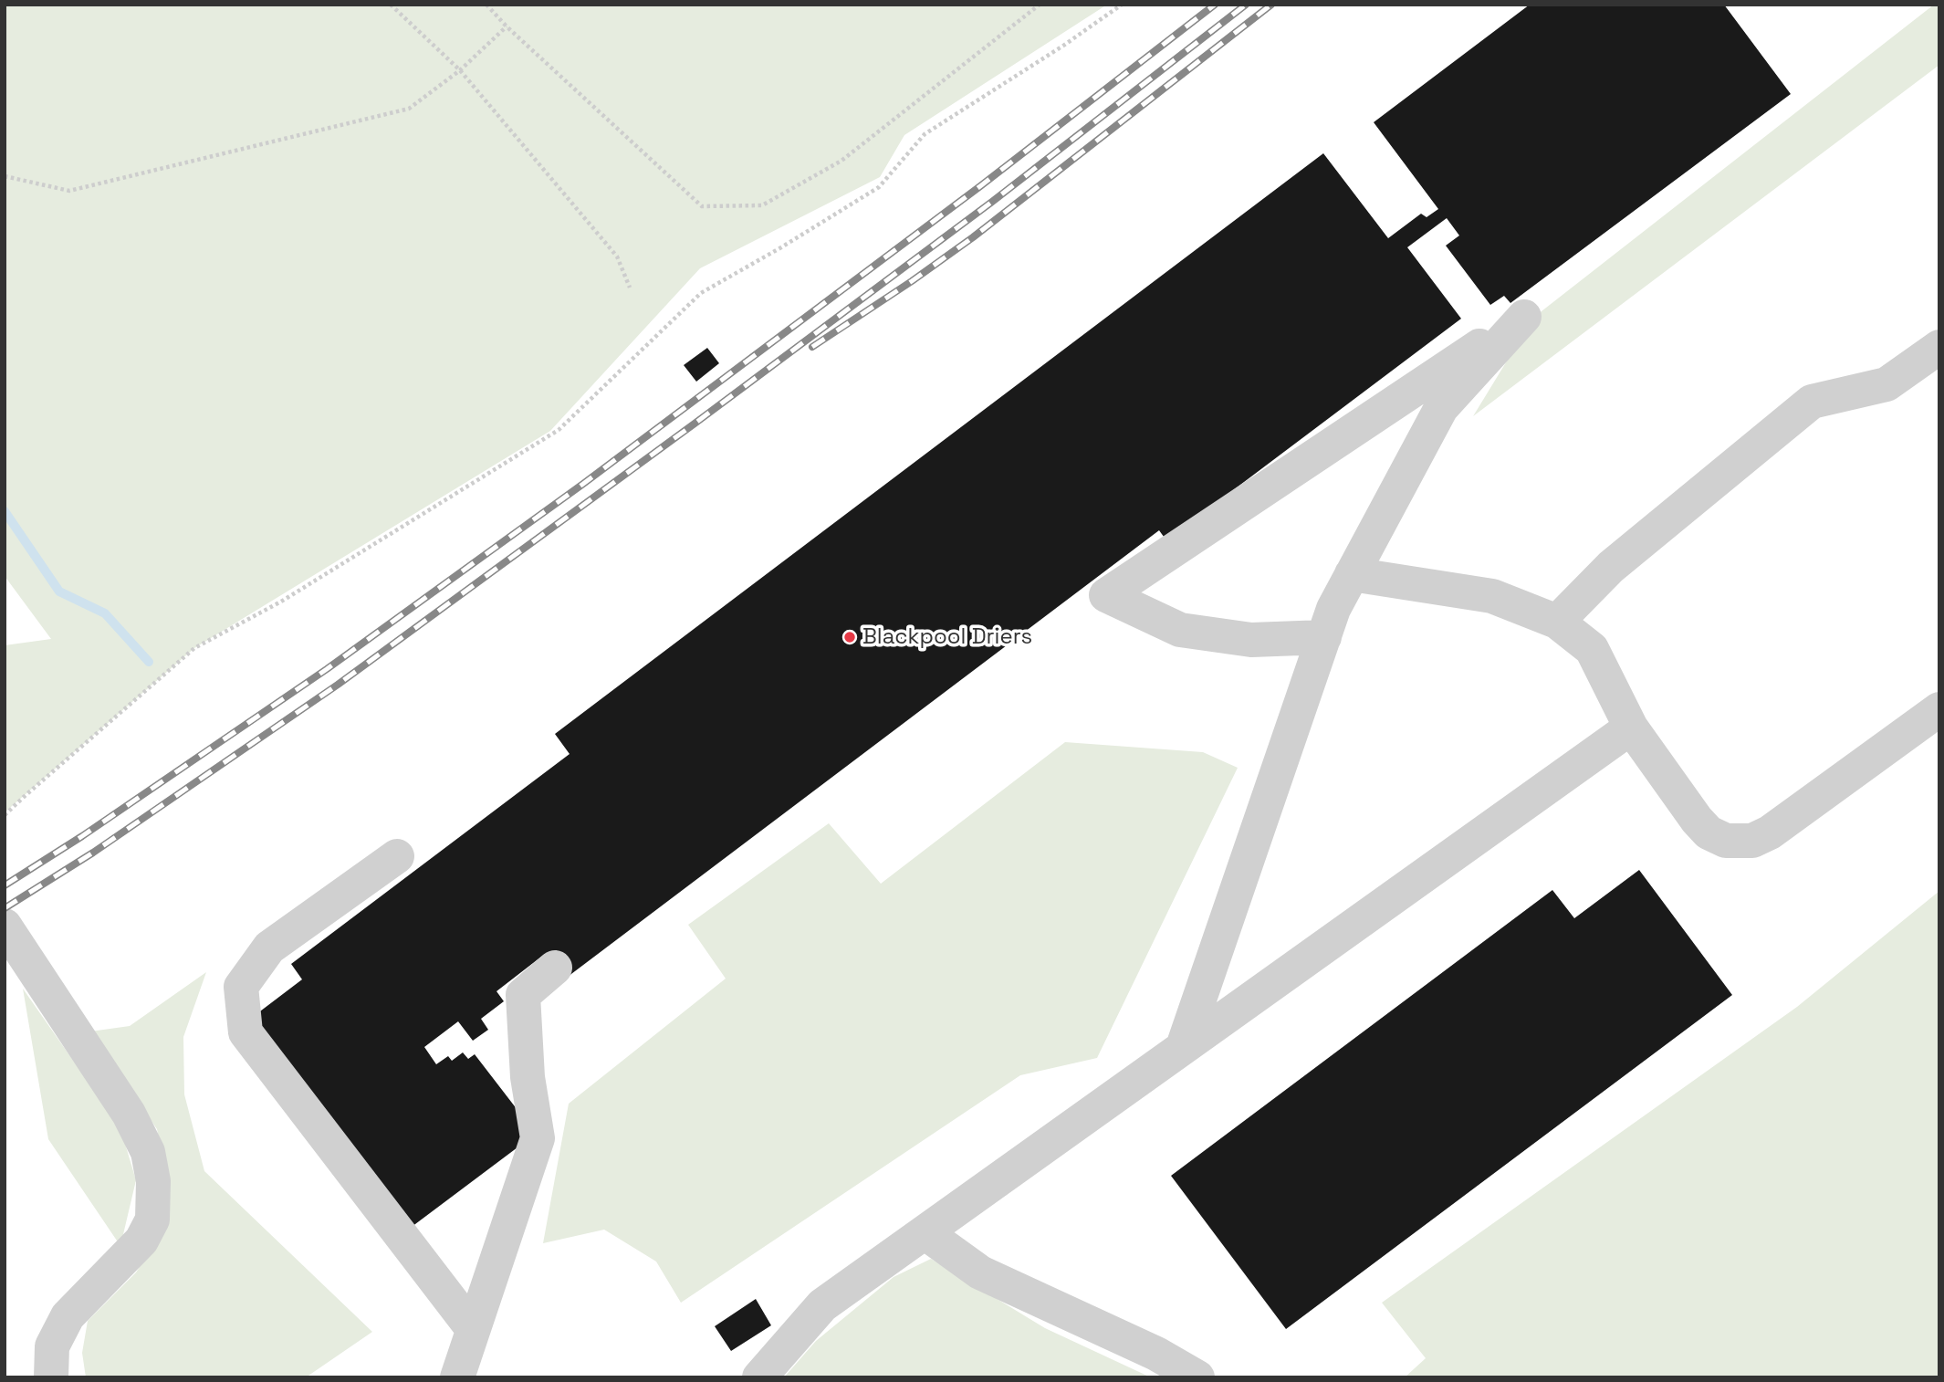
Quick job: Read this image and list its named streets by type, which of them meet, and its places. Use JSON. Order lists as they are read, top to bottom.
{
  "places": ["Blackpool Driers"]
}
